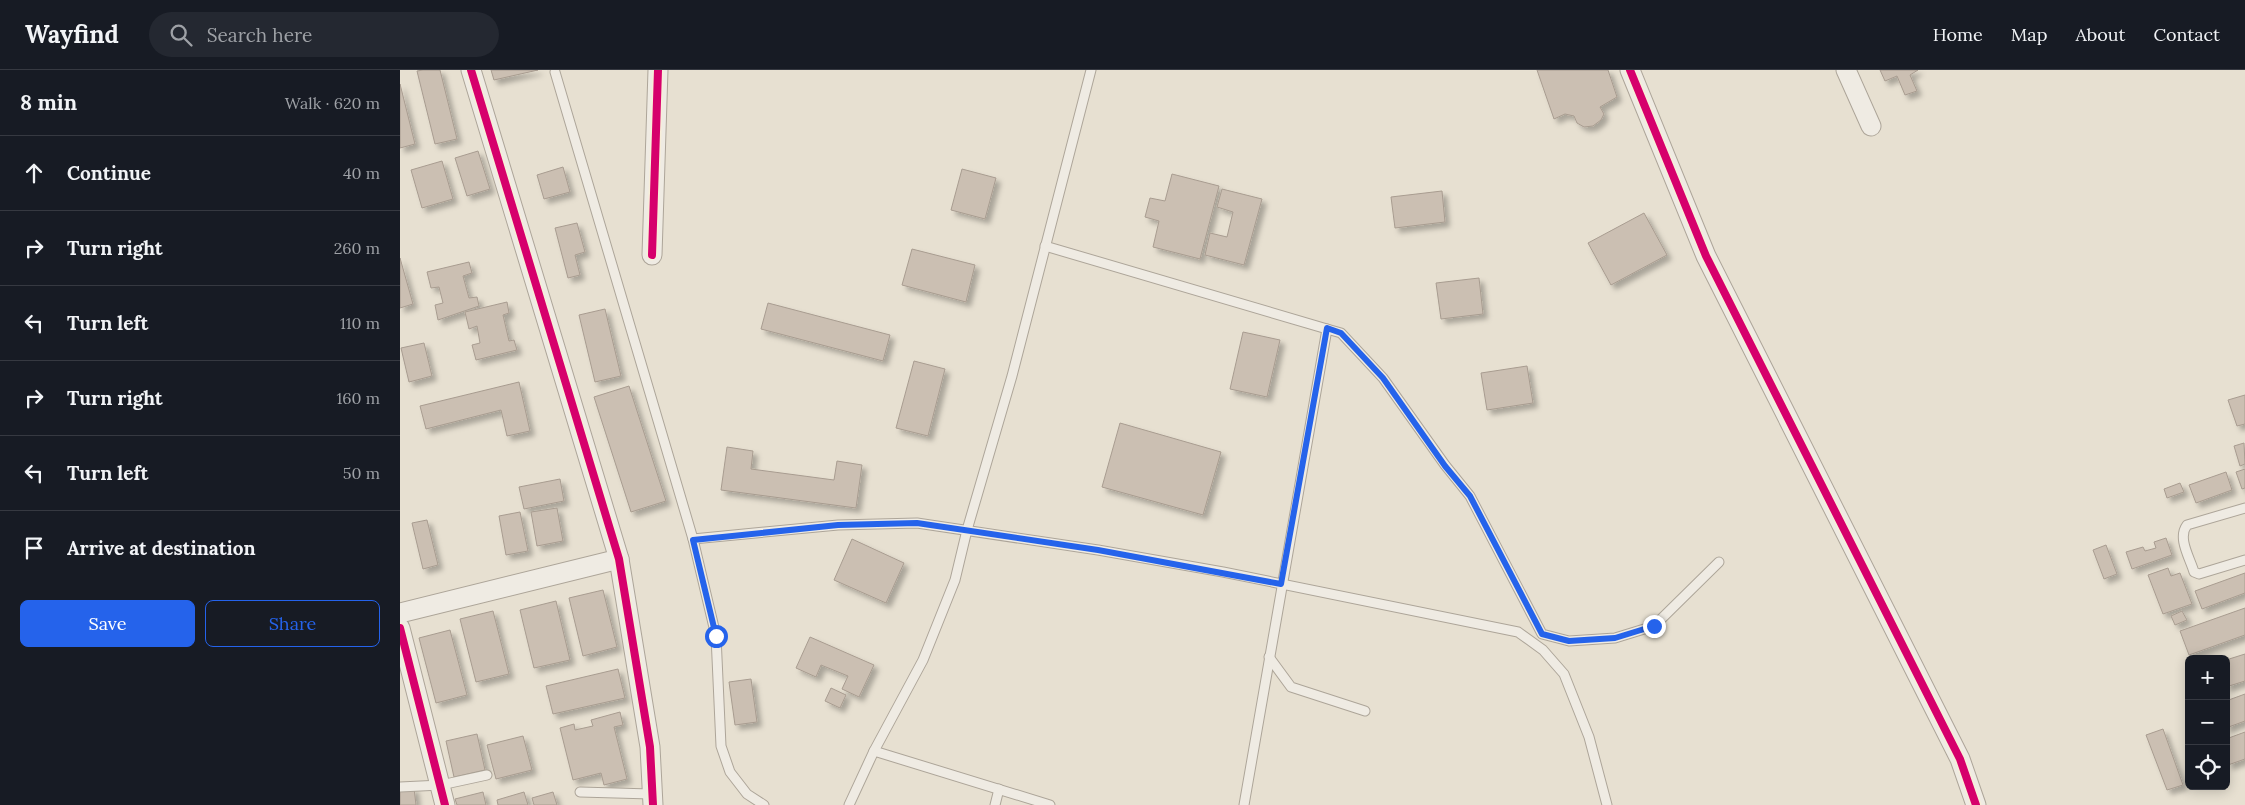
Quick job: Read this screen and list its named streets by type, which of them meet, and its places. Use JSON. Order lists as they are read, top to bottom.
{
  "page": {
    "header": "Wayfind",
    "search": "Search here",
    "nav": [
      "Home",
      "Map",
      "About",
      "Contact"
    ],
    "heading": ["8 min", "Walk · 620 m"],
    "list": [
      ["Continue", "40 m"],
      ["Turn right", "260 m"],
      ["Turn left", "110 m"],
      ["Turn right", "160 m"],
      ["Turn left", "50 m"],
      "Arrive at destination"
    ],
    "buttons": ["Save", "Share"],
    "map_buttons": ["+", "−"]
  }
}
